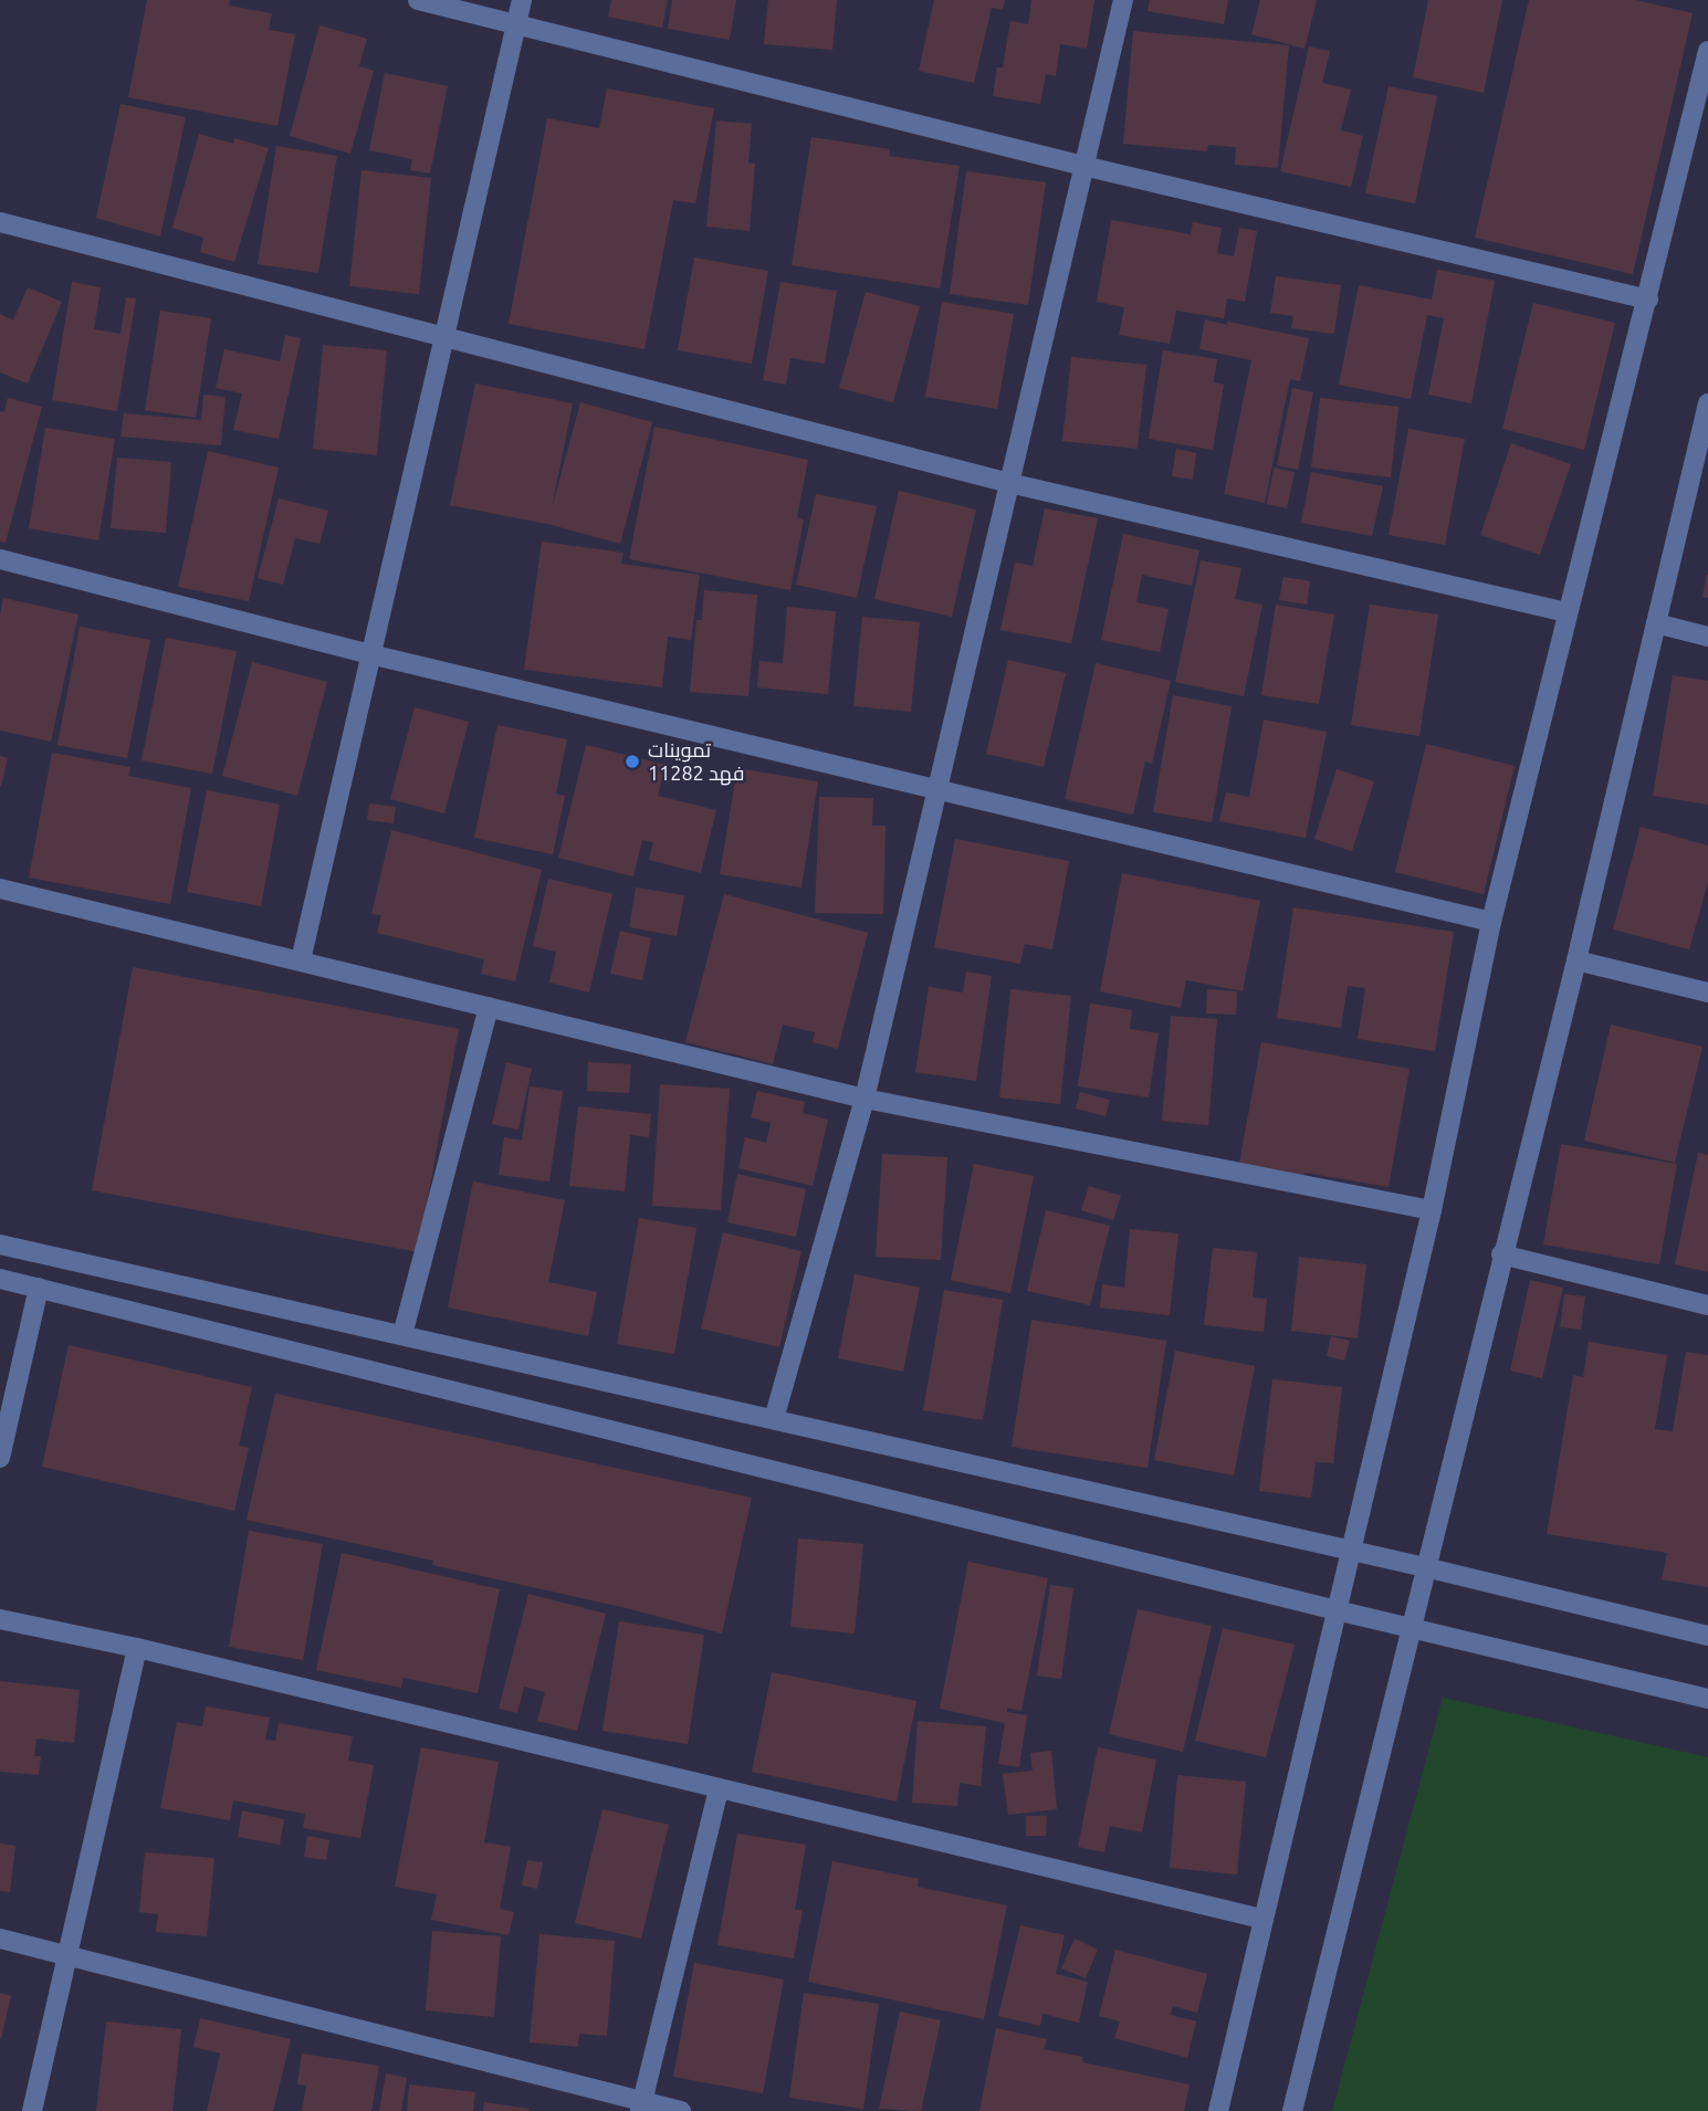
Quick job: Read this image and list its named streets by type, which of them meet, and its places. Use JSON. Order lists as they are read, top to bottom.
{
  "places": ["تموينات فهد 11282"]
}
